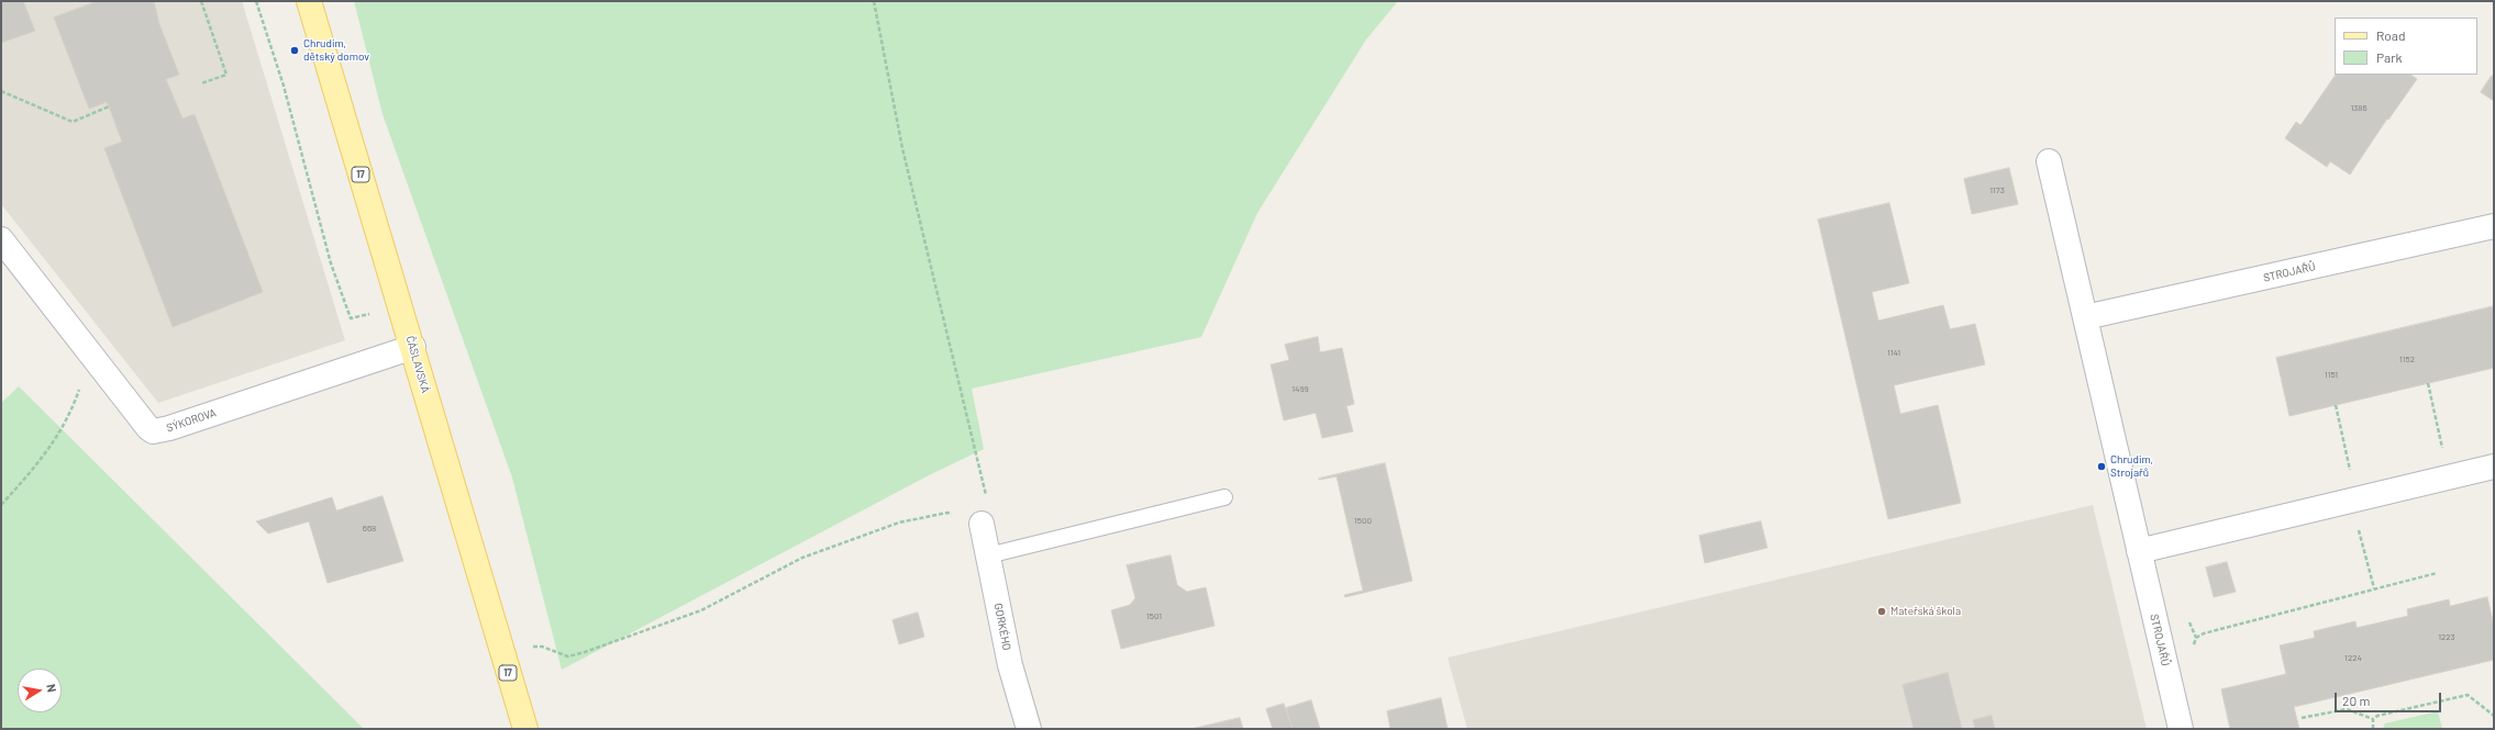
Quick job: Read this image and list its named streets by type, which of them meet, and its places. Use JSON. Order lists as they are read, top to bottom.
{
  "streets": {
    "main road": ["17", "ČÁSLAVSKÁ"],
    "street": ["STROJAŘŮ", "SÝKOROVA", "GORKÉHO"]
  },
  "crossings": [
    ["ČÁSLAVSKÁ", "SÝKOROVA"]
  ],
  "places": ["Chrudim, dětský domov", "Chrudim, Strojařů", "Mateřská škola"],
  "house_numbers": [
    "1386",
    "1173",
    "1141",
    "1152",
    "1151",
    "1499",
    "1500",
    "668",
    "1501",
    "1223",
    "1224"
  ],
  "legend": ["Road", "Park"],
  "scale_bar": "20 m",
  "north": "right"
}
